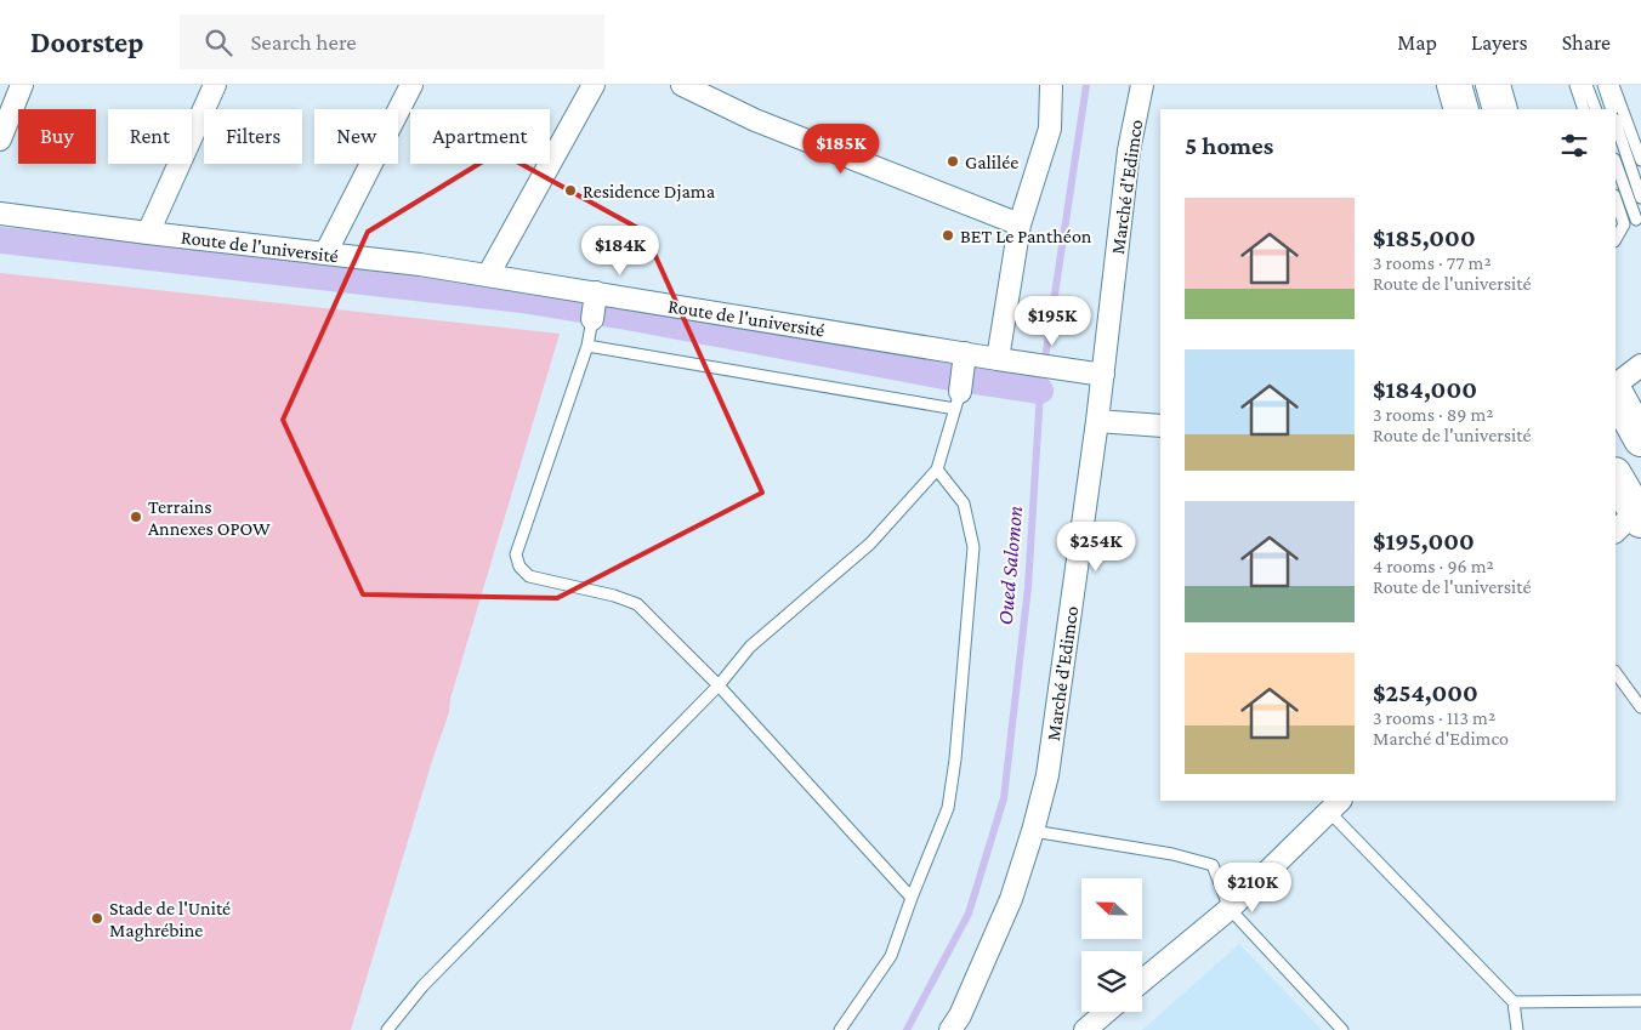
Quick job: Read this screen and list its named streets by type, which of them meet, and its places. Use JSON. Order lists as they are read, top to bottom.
{
  "streets": {
    "street": ["Marché d'Edimco", "Route de l'université"]
  },
  "crossings": [
    ["Marché d'Edimco", "Route de l'université"]
  ],
  "water": ["Oued Salomon"],
  "places": [
    "Galilée",
    "Residence Djama",
    "BET Le Panthéon",
    "Terrains Annexes OPOW",
    "Stade de l'Unité Maghrébine"
  ],
  "north": "left",
  "page": {
    "header": "Doorstep",
    "search": "Search here",
    "nav": ["Map", "Layers", "Share"],
    "chip": [
      "Buy",
      "Rent",
      "Filters",
      "New",
      "Apartment"
    ],
    "heading": "5 homes",
    "price": [
      "$185K",
      "$184K",
      "$195K",
      "$254K",
      "$210K"
    ],
    "list": [
      {
        "name": "$185,000",
        "note": "3 rooms · 77 m² · Route de l'université"
      },
      {
        "name": "$184,000",
        "note": "3 rooms · 89 m² · Route de l'université"
      },
      {
        "name": "$195,000",
        "note": "4 rooms · 96 m² · Route de l'université"
      },
      {
        "name": "$254,000",
        "note": "3 rooms · 113 m² · Marché d'Edimco"
      }
    ]
  }
}
